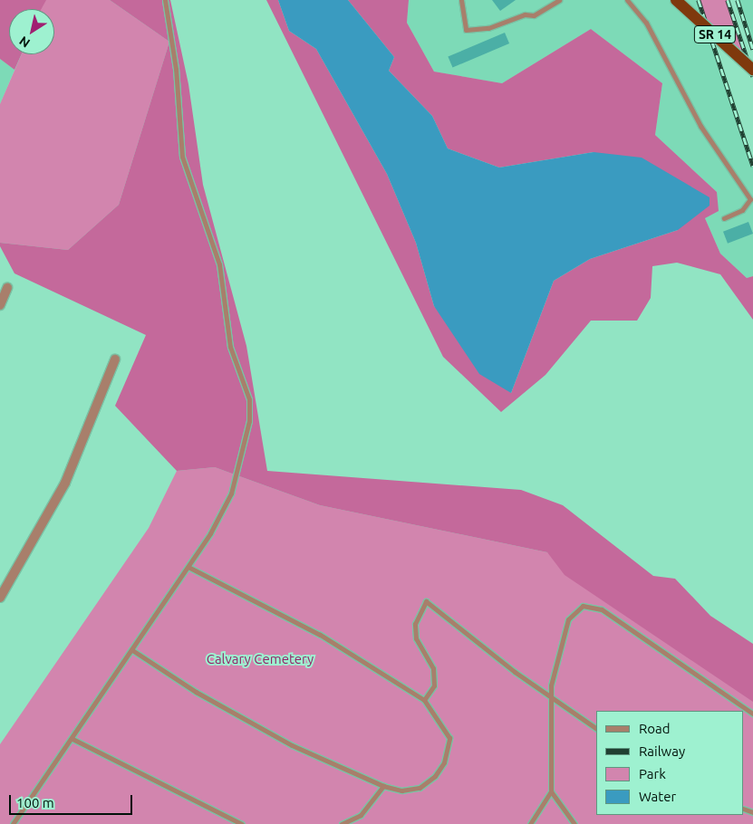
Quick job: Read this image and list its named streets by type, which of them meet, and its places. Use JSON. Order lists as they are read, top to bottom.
{
  "streets": {
    "main road": ["SR 14"]
  },
  "parks": ["Calvary Cemetery"],
  "legend": [
    "Road",
    "Railway",
    "Park",
    "Water"
  ],
  "scale_bar": "100 m",
  "north": "bottom left"
}
